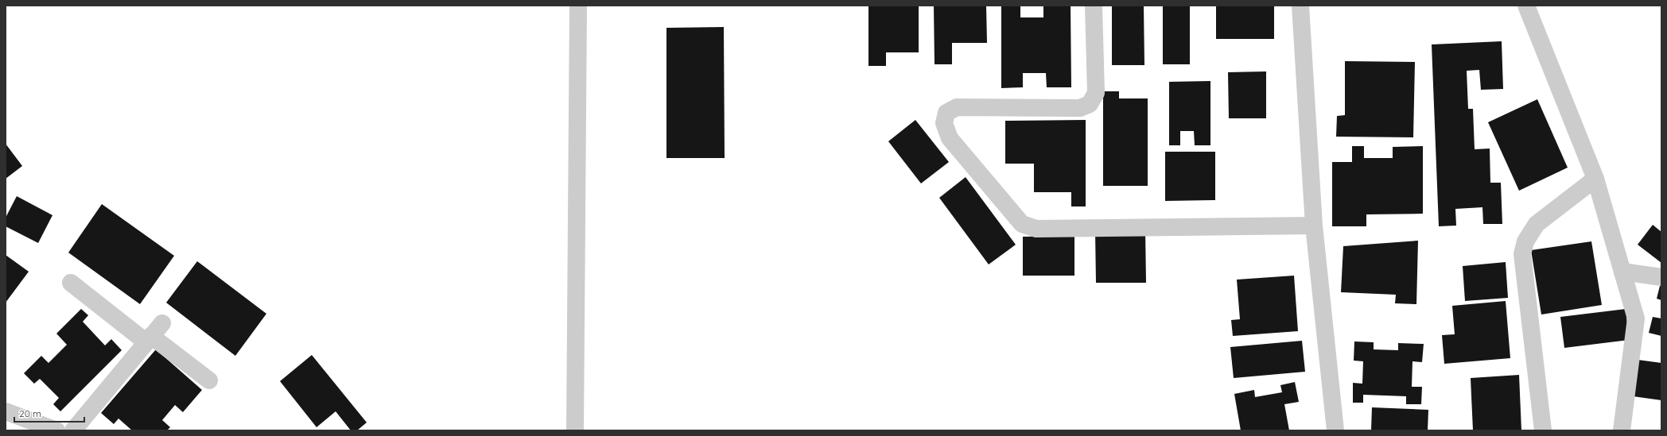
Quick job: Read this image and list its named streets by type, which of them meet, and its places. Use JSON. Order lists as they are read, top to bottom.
{
  "scale_bar": "20 m"
}
